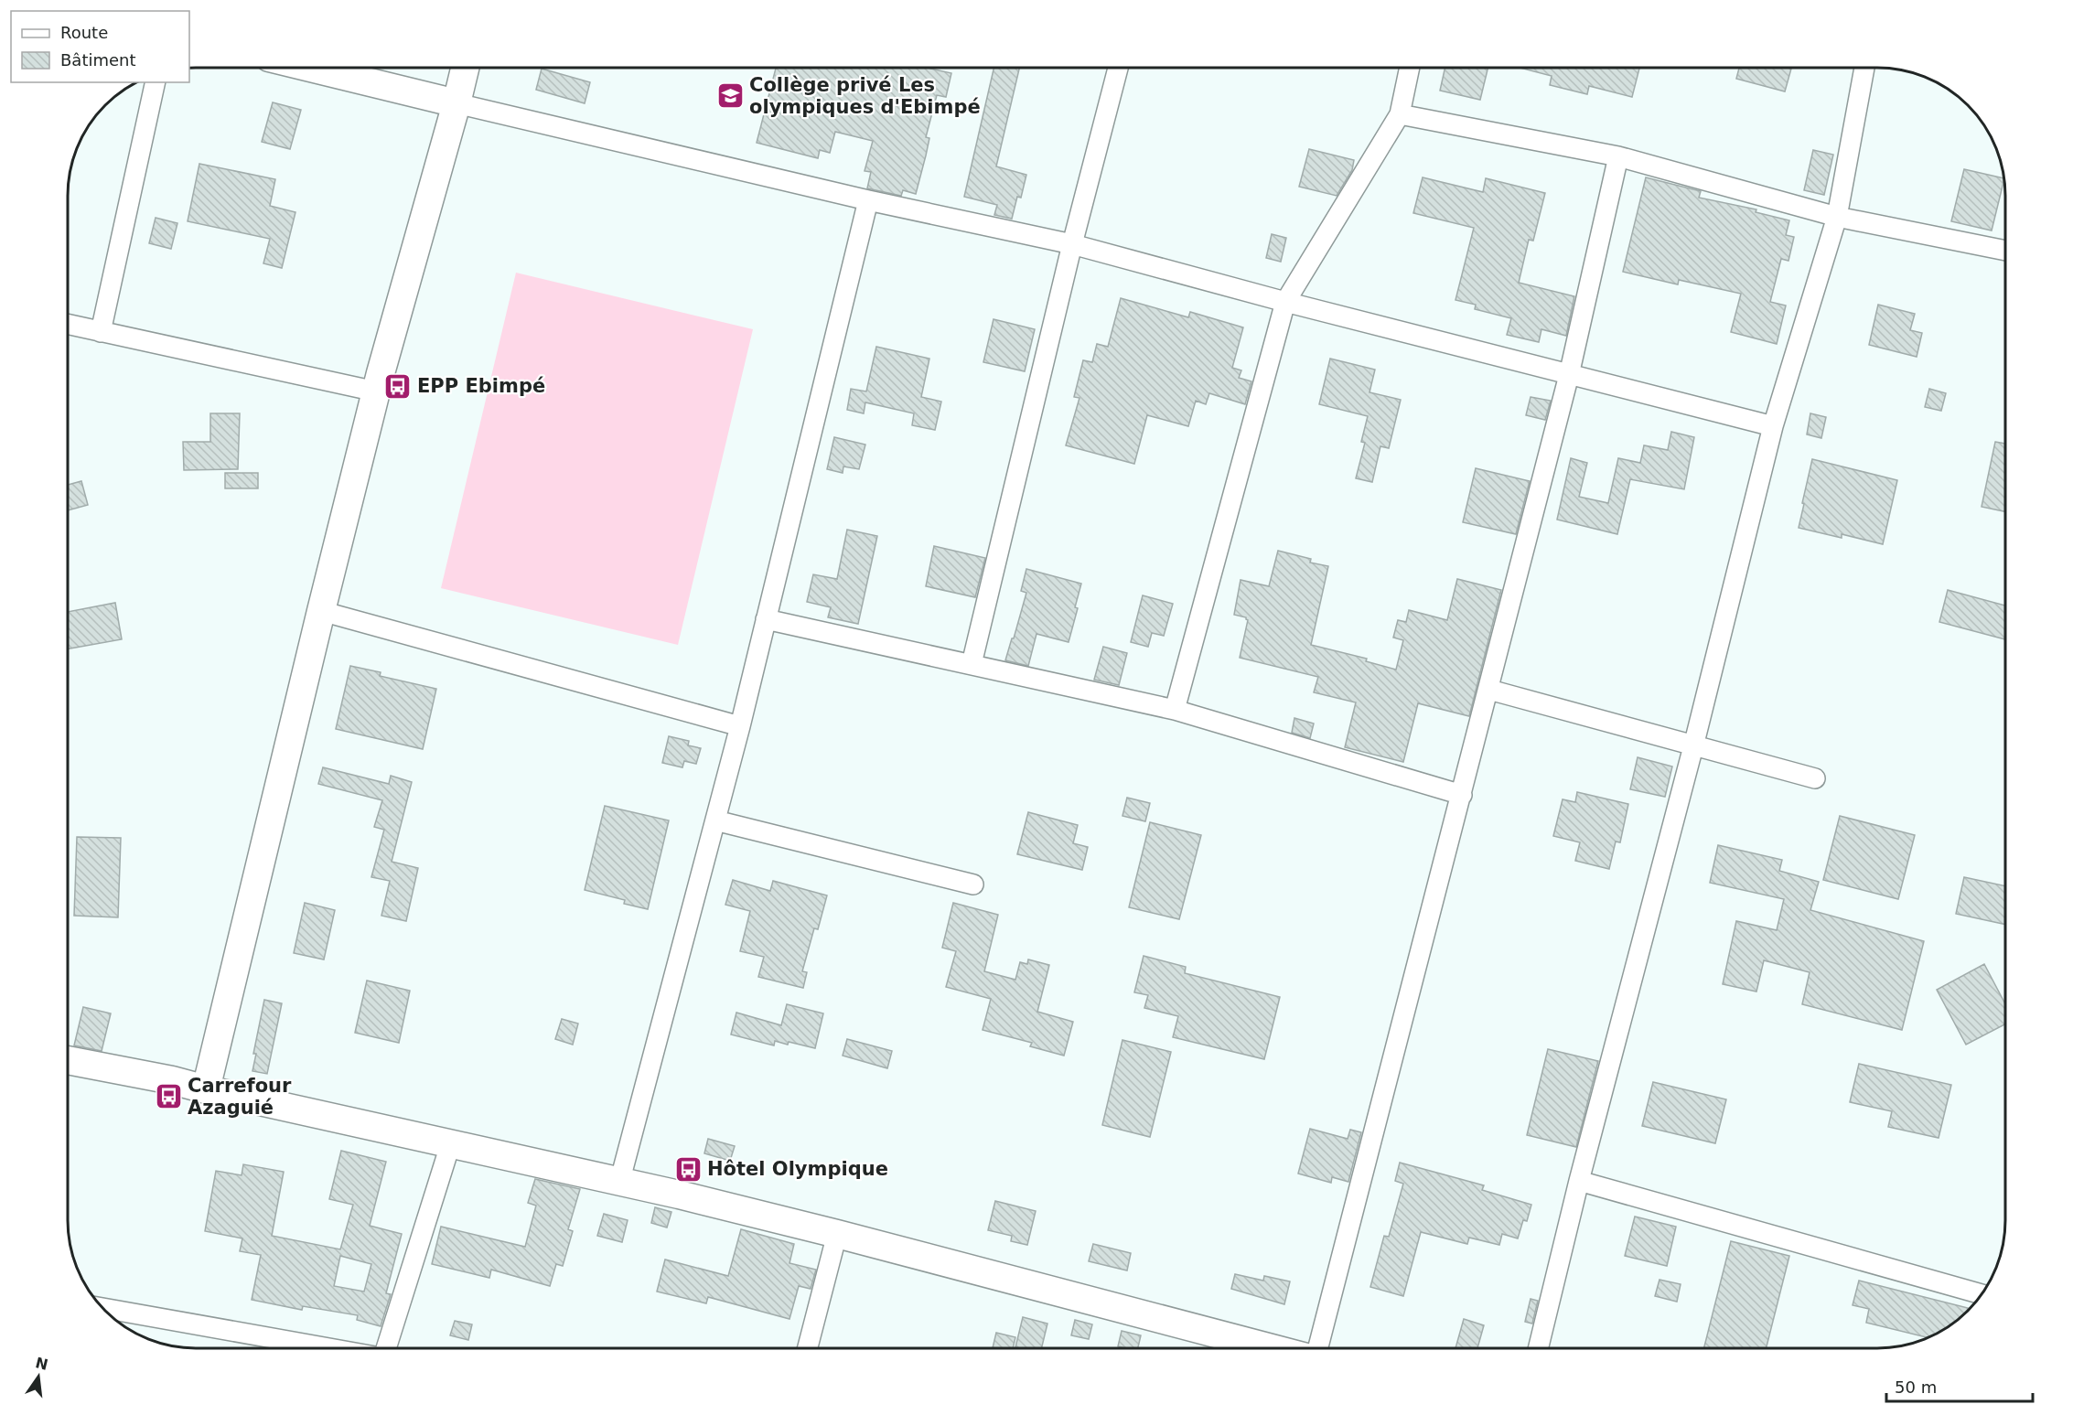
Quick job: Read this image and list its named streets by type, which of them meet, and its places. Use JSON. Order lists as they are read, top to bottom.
{
  "places": {
    "school or university": ["Collège privé Les olympiques d'Ebimpé"],
    "bus stop": ["EPP Ebimpé", "Carrefour Azaguié", "Hôtel Olympique"]
  },
  "legend": ["Route", "Bâtiment"],
  "scale_bar": "50 m",
  "north": "top"
}
